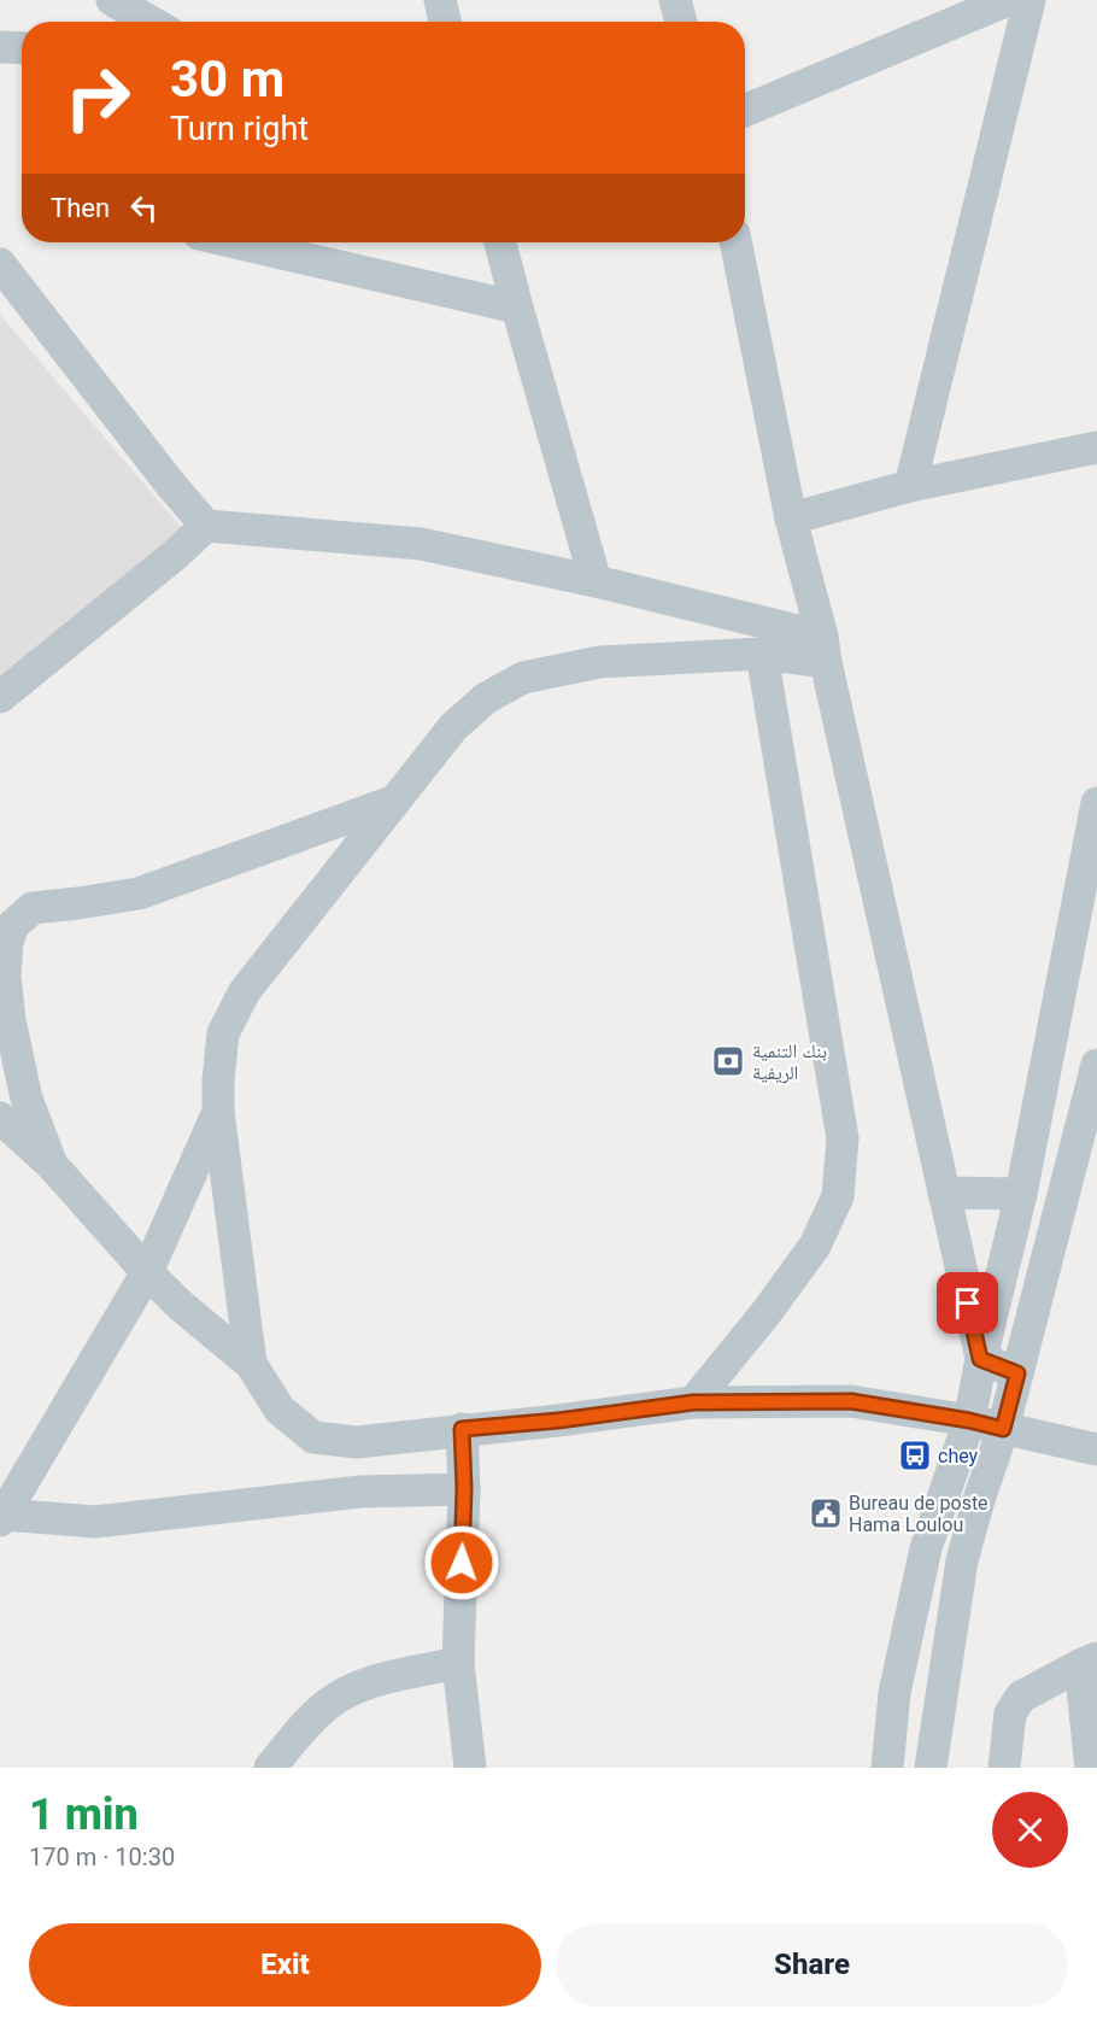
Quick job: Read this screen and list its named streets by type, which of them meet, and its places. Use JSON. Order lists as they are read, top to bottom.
{
  "places": {
    "bank": ["بنك التنمية الريفية"],
    "bus stop": ["chey"],
    "public building": ["Bureau de poste Hama Loulou"]
  },
  "page": {
    "turn": ["30 m", "Turn right"],
    "then": "Then",
    "heading": ["1 min", "170 m · 10:30"],
    "buttons": ["Exit", "Share"]
  }
}
